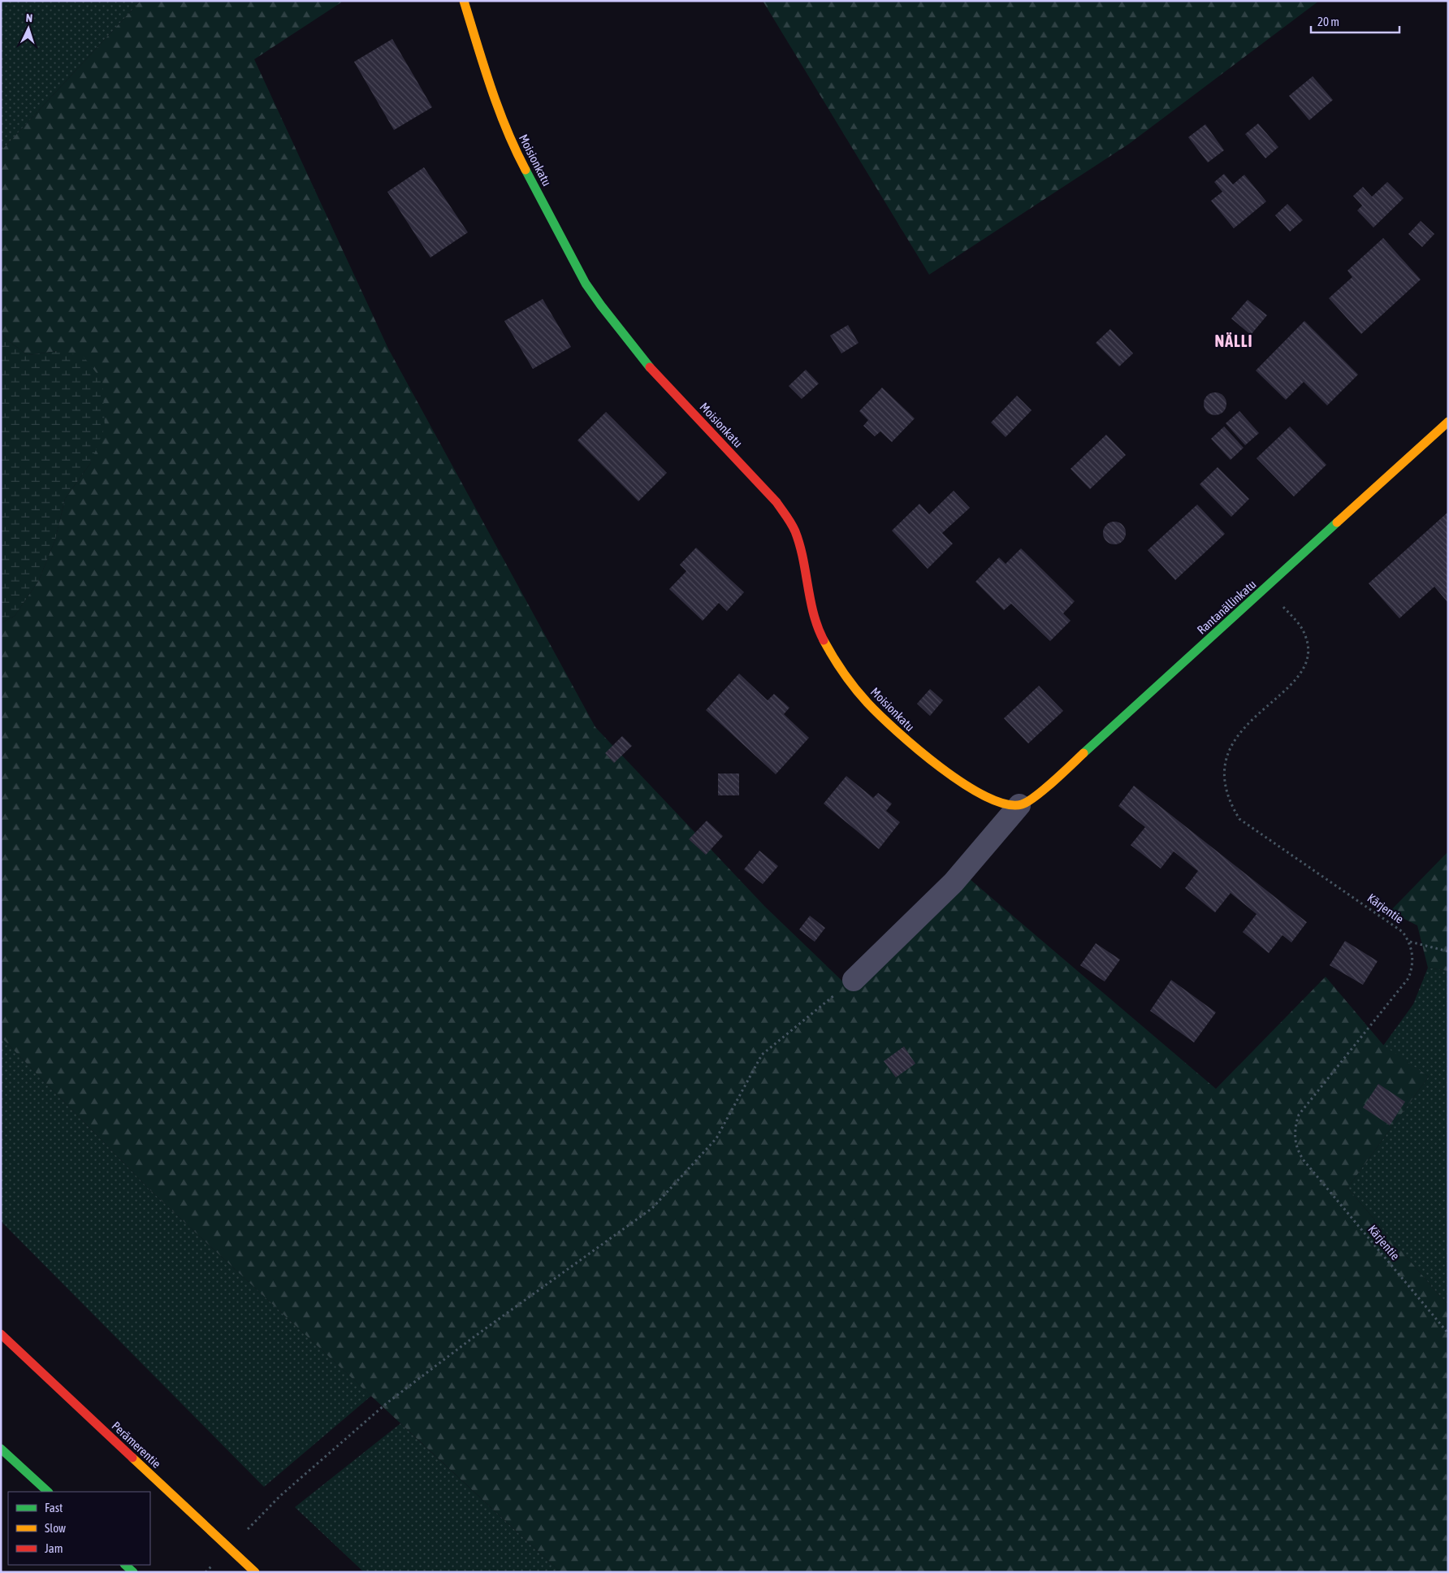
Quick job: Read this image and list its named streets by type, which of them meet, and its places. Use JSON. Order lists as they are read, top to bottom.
{
  "streets": {
    "main road": ["Moisionkatu", "Rantanällinkatu", "Perämerentie"],
    "path": ["Kärjentie"]
  },
  "crossings": [
    ["Moisionkatu", "Rantanällinkatu"],
    ["Rantanällinkatu", "Kärjentie"]
  ],
  "districts": ["NÄLLI"],
  "legend": ["Fast", "Slow", "Jam"],
  "scale_bar": "20 m",
  "north": "top"
}
